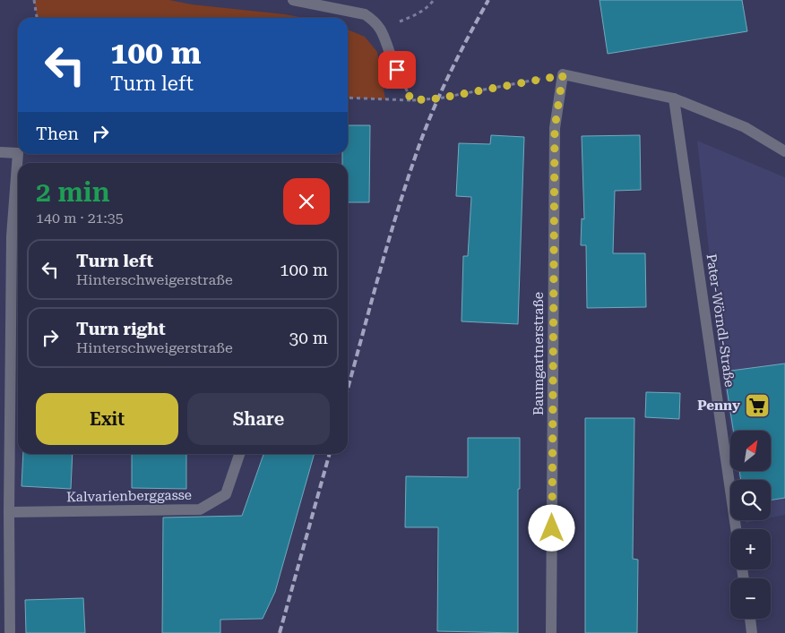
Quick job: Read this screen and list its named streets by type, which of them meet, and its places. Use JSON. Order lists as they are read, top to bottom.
{
  "streets": {
    "street": ["Pater-Wörndl-Straße", "Baumgartnerstraße", "Kalvarienberggasse"]
  },
  "places": {
    "supermarket": ["Penny"]
  },
  "north": "top right",
  "page": {
    "turn": ["100 m", "Turn left"],
    "then": "Then",
    "heading": ["2 min", "140 m · 21:35"],
    "list": [
      {
        "name": "Turn left",
        "note": "Hinterschweigerstraße",
        "value": "100 m"
      },
      {
        "name": "Turn right",
        "note": "Hinterschweigerstraße",
        "value": "30 m"
      }
    ],
    "buttons": ["Exit", "Share"],
    "map_buttons": ["+", "−"]
  }
}
